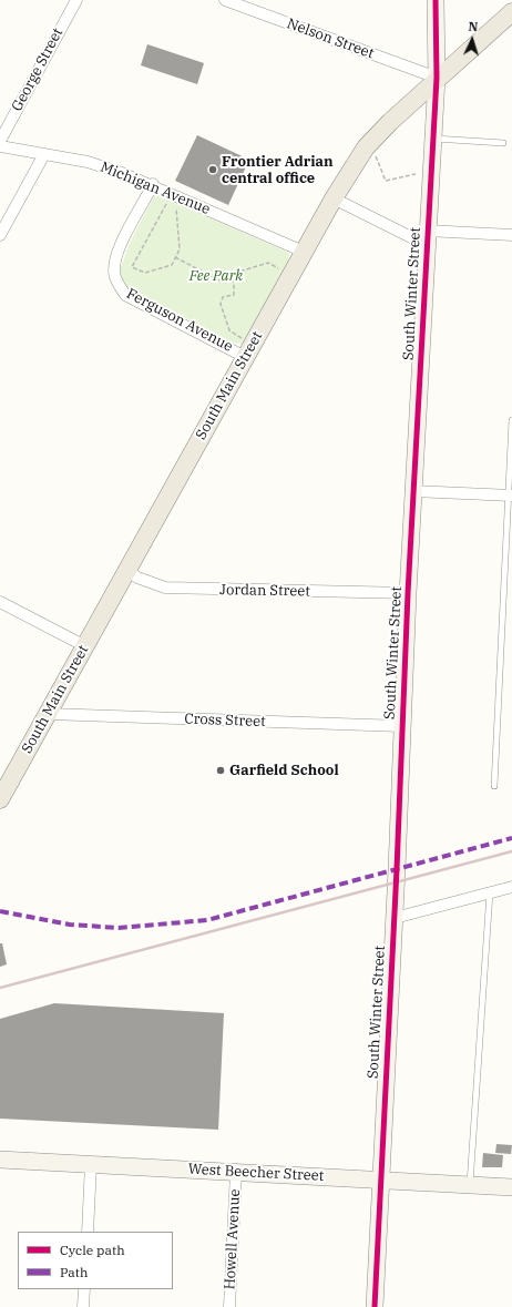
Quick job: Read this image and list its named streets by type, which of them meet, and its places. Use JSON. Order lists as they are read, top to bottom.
{
  "streets": {
    "main road": ["South Main Street"],
    "street": [
      "Nelson Street",
      "George Street",
      "Michigan Avenue",
      "South Winter Street",
      "Ferguson Avenue",
      "Jordan Street",
      "Cross Street",
      "West Beecher Street",
      "Howell Avenue"
    ]
  },
  "crossings": [
    ["Nelson Street", "South Winter Street"],
    ["Nelson Street", "South Main Street"],
    ["Michigan Avenue", "Ferguson Avenue"],
    ["Michigan Avenue", "South Main Street"],
    ["South Winter Street", "South Main Street"],
    ["South Winter Street", "Jordan Street"],
    ["South Winter Street", "Cross Street"],
    ["South Winter Street", "West Beecher Street"],
    ["Ferguson Avenue", "South Main Street"],
    ["South Main Street", "Jordan Street"],
    ["South Main Street", "Cross Street"],
    ["West Beecher Street", "Howell Avenue"]
  ],
  "parks": ["Fee Park"],
  "places": ["Frontier Adrian central office", "Garfield School"],
  "legend": ["Cycle path", "Path"],
  "north": "top"
}
